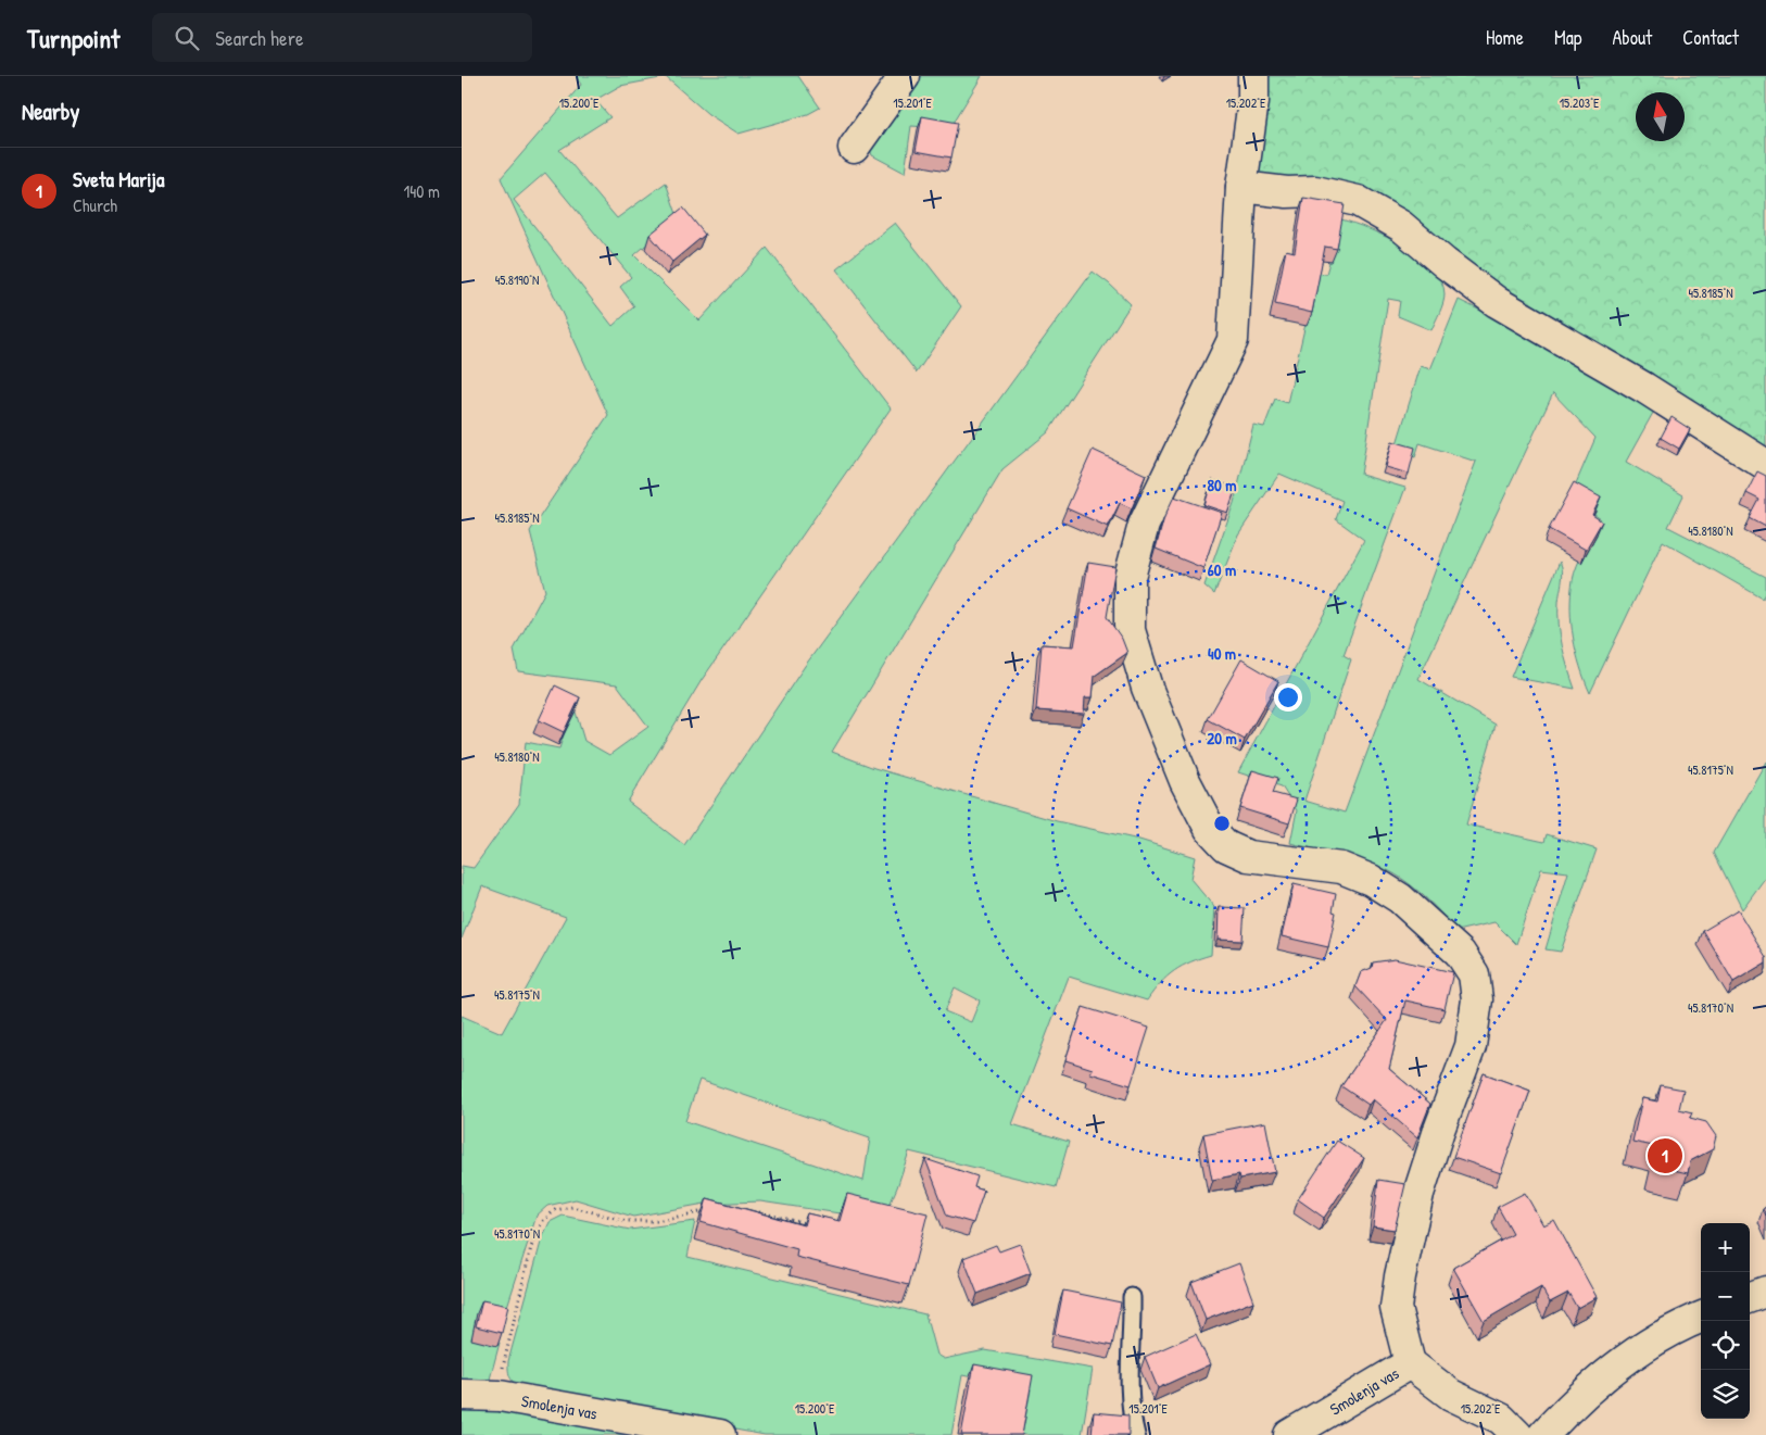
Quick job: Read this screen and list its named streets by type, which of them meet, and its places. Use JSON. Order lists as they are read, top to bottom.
{
  "streets": {
    "street": ["Smolenja vas"]
  },
  "north": "top",
  "page": {
    "header": "Turnpoint",
    "search": "Search here",
    "nav": [
      "Home",
      "Map",
      "About",
      "Contact"
    ],
    "heading": "Nearby",
    "list": [
      {
        "mark": "1",
        "name": "Sveta Marija",
        "note": "Church",
        "value": "140 m"
      }
    ],
    "pins": "1",
    "map_buttons": ["+", "−"]
  },
  "coordinates": [
    "15.200°E",
    "15.201°E",
    "15.202°E",
    "15.203°E",
    "45.8190°N",
    "45.8185°N",
    "45.8180°N",
    "45.8175°N",
    "45.8170°N"
  ],
  "rings": [
    "80 m",
    "60 m",
    "40 m",
    "20 m"
  ]
}
